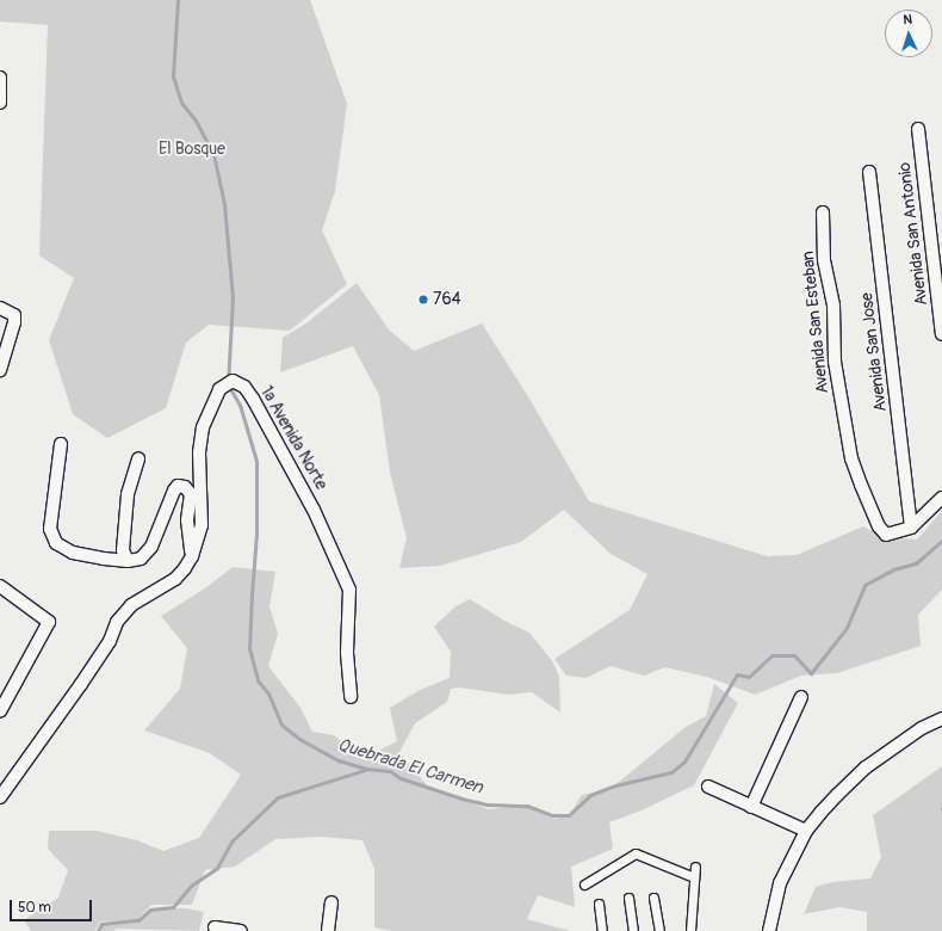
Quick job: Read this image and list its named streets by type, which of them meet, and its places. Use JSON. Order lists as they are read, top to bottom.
{
  "streets": {
    "street": [
      "Avenida San Antonio",
      "Avenida San Esteban",
      "Avenida San Jose",
      "1a Avenida Norte"
    ]
  },
  "crossings": [
    ["Avenida San Esteban", "Avenida San Jose"]
  ],
  "water": ["Quebrada El Carmen"],
  "parks": ["El Bosque"],
  "places": ["764"],
  "scale_bar": "50 m",
  "north": "top"
}
